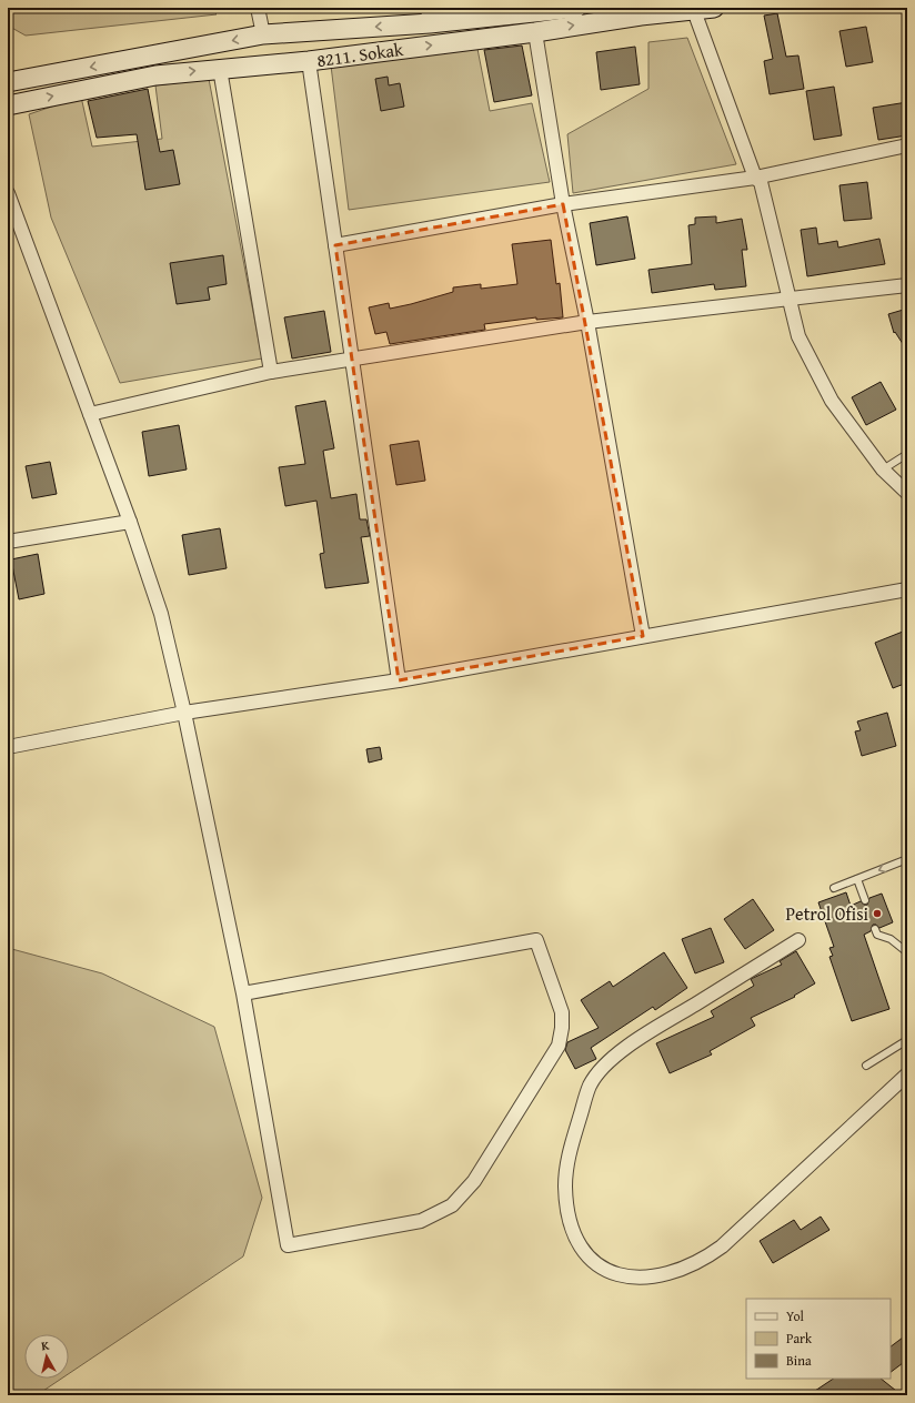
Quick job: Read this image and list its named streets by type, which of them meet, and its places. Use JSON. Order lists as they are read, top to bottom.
{
  "streets": {
    "street": ["8211. Sokak"]
  },
  "places": ["Petrol Ofisi"],
  "legend": ["Yol", "Park", "Bina"],
  "north": "top"
}
